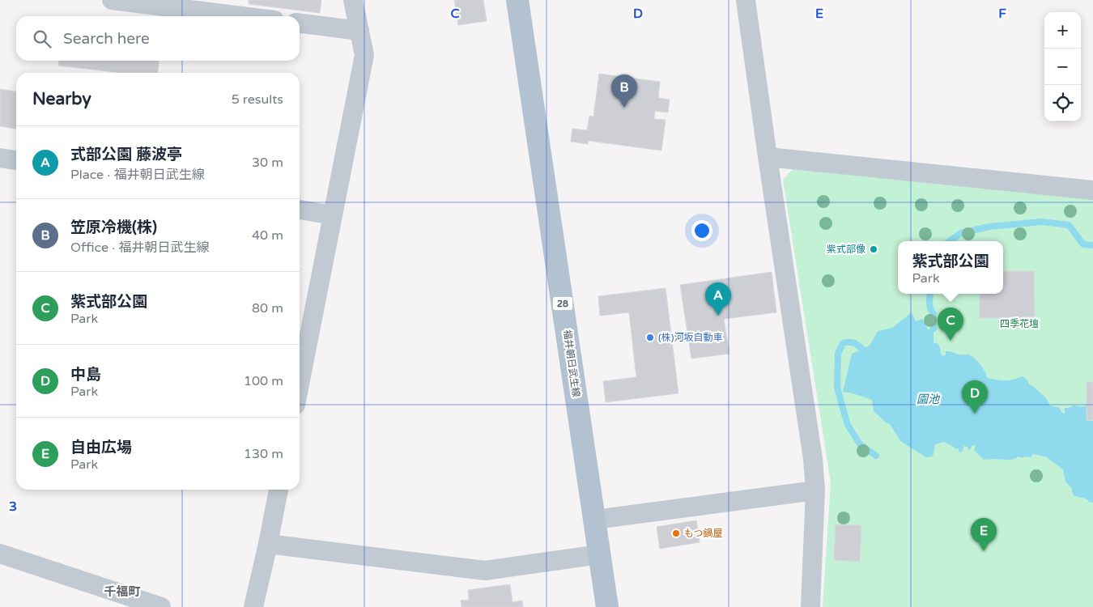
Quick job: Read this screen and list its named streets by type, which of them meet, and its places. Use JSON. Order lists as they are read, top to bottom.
{
  "streets": {
    "main road": ["28", "福井朝日武生線"]
  },
  "districts": ["千福町"],
  "water": ["園池"],
  "parks": ["四季花壇"],
  "places": ["紫式部像", "(株)河坂自動車", "もつ鍋屋"],
  "page": {
    "map_buttons": ["+", "−"],
    "search": "Search here",
    "heading": ["Nearby", "5 results"],
    "pins": [
      "B",
      "A",
      "C",
      "D",
      "E"
    ],
    "list": [
      {
        "mark": "A",
        "name": "式部公園 藤波亭",
        "note": "Place · 福井朝日武生線",
        "value": "30 m"
      },
      {
        "mark": "B",
        "name": "笠原冷機(株)",
        "note": "Office · 福井朝日武生線",
        "value": "40 m"
      },
      {
        "mark": "C",
        "name": "紫式部公園",
        "note": "Park",
        "value": "80 m"
      },
      {
        "mark": "D",
        "name": "中島",
        "note": "Park",
        "value": "100 m"
      },
      {
        "mark": "E",
        "name": "自由広場",
        "note": "Park",
        "value": "130 m"
      }
    ],
    "popup": ["紫式部公園", "Park"]
  },
  "grid": {
    "columns": [
      "C",
      "D",
      "E",
      "F"
    ],
    "rows": ["3"]
  }
}
